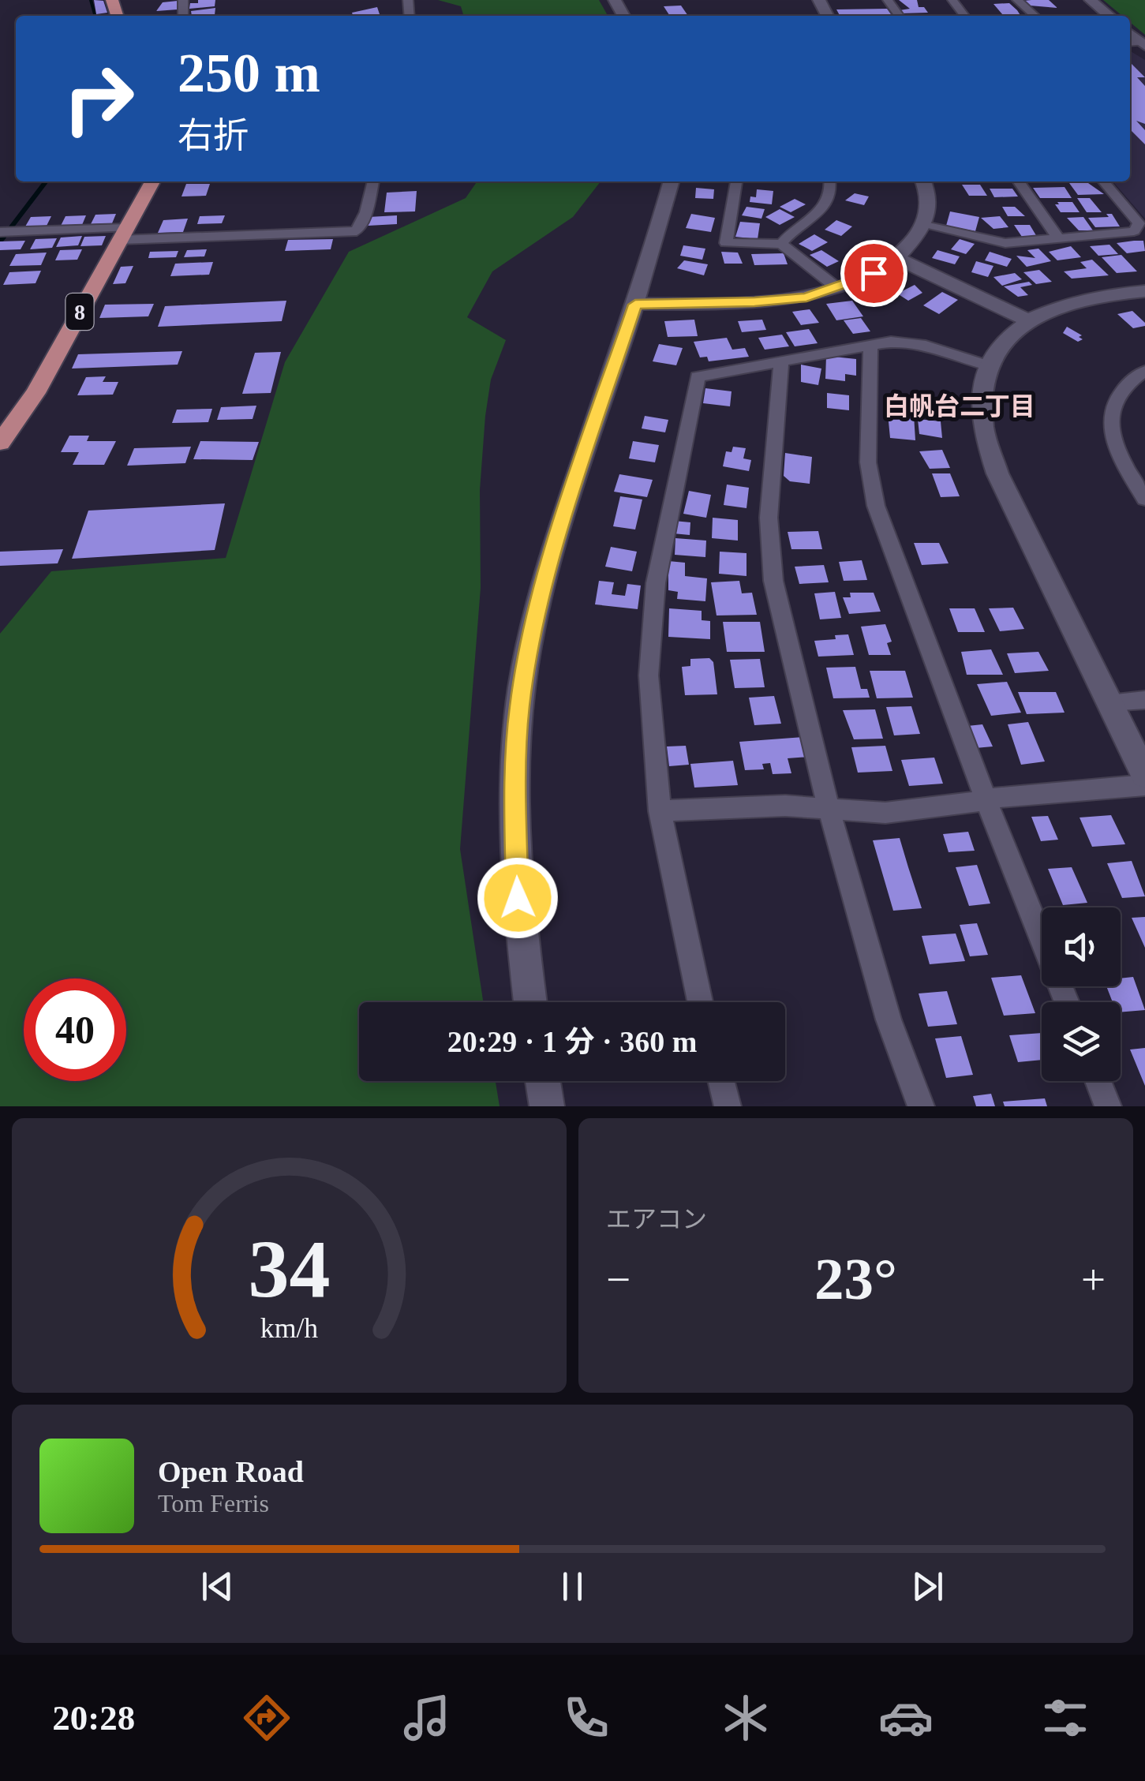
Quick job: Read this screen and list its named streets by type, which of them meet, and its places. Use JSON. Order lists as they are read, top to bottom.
{
  "streets": {
    "main road": ["8"]
  },
  "districts": ["白帆台二丁目"],
  "page": {
    "turn": ["250 m", "右折"],
    "limit": "40",
    "trip": "20:29 · 1 分 · 360 m",
    "tile": "エアコン",
    "heat": ["−", "23°", "+"],
    "song": ["Open Road", "Tom Ferris"],
    "tabs": "20:28",
    "gauge": ["34", "km/h"]
  }
}
